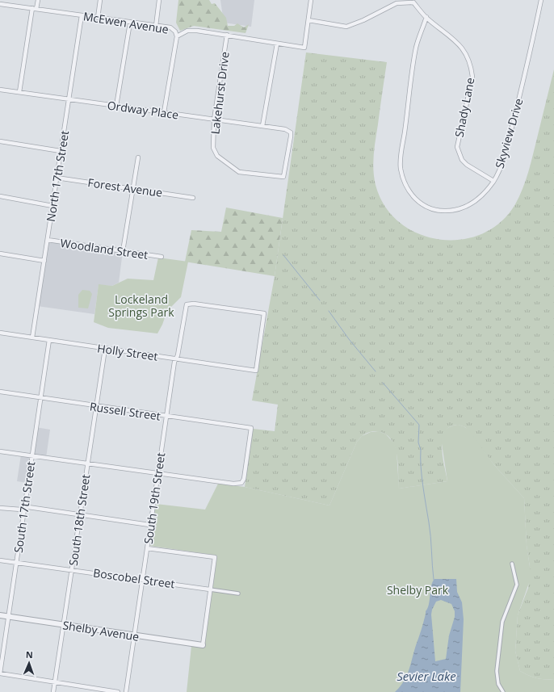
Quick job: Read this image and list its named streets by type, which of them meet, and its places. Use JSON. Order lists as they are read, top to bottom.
{
  "streets": {
    "street": [
      "McEwen Avenue",
      "Lakehurst Drive",
      "Shady Lane",
      "Ordway Place",
      "Skyview Drive",
      "North 17th Street",
      "Forest Avenue",
      "Woodland Street",
      "Holly Street",
      "Russell Street",
      "South 19th Street",
      "South 17th Street",
      "South 18th Street",
      "Boscobel Street",
      "Shelby Avenue"
    ]
  },
  "crossings": [
    ["McEwen Avenue", "Lakehurst Drive"],
    ["McEwen Avenue", "North 17th Street"],
    ["Lakehurst Drive", "Ordway Place"],
    ["Shady Lane", "Skyview Drive"],
    ["Ordway Place", "North 17th Street"],
    ["North 17th Street", "Forest Avenue"],
    ["North 17th Street", "Woodland Street"],
    ["North 17th Street", "Holly Street"],
    ["Holly Street", "South 19th Street"],
    ["Holly Street", "South 17th Street"],
    ["Holly Street", "South 18th Street"],
    ["Russell Street", "South 19th Street"],
    ["Russell Street", "South 17th Street"],
    ["Russell Street", "South 18th Street"],
    ["South 19th Street", "Boscobel Street"],
    ["South 19th Street", "Shelby Avenue"],
    ["South 17th Street", "Boscobel Street"],
    ["South 17th Street", "Shelby Avenue"],
    ["South 18th Street", "Boscobel Street"],
    ["South 18th Street", "Shelby Avenue"]
  ],
  "water": ["Sevier Lake"],
  "parks": ["Lockeland Springs Park", "Shelby Park"],
  "north": "top"
}
